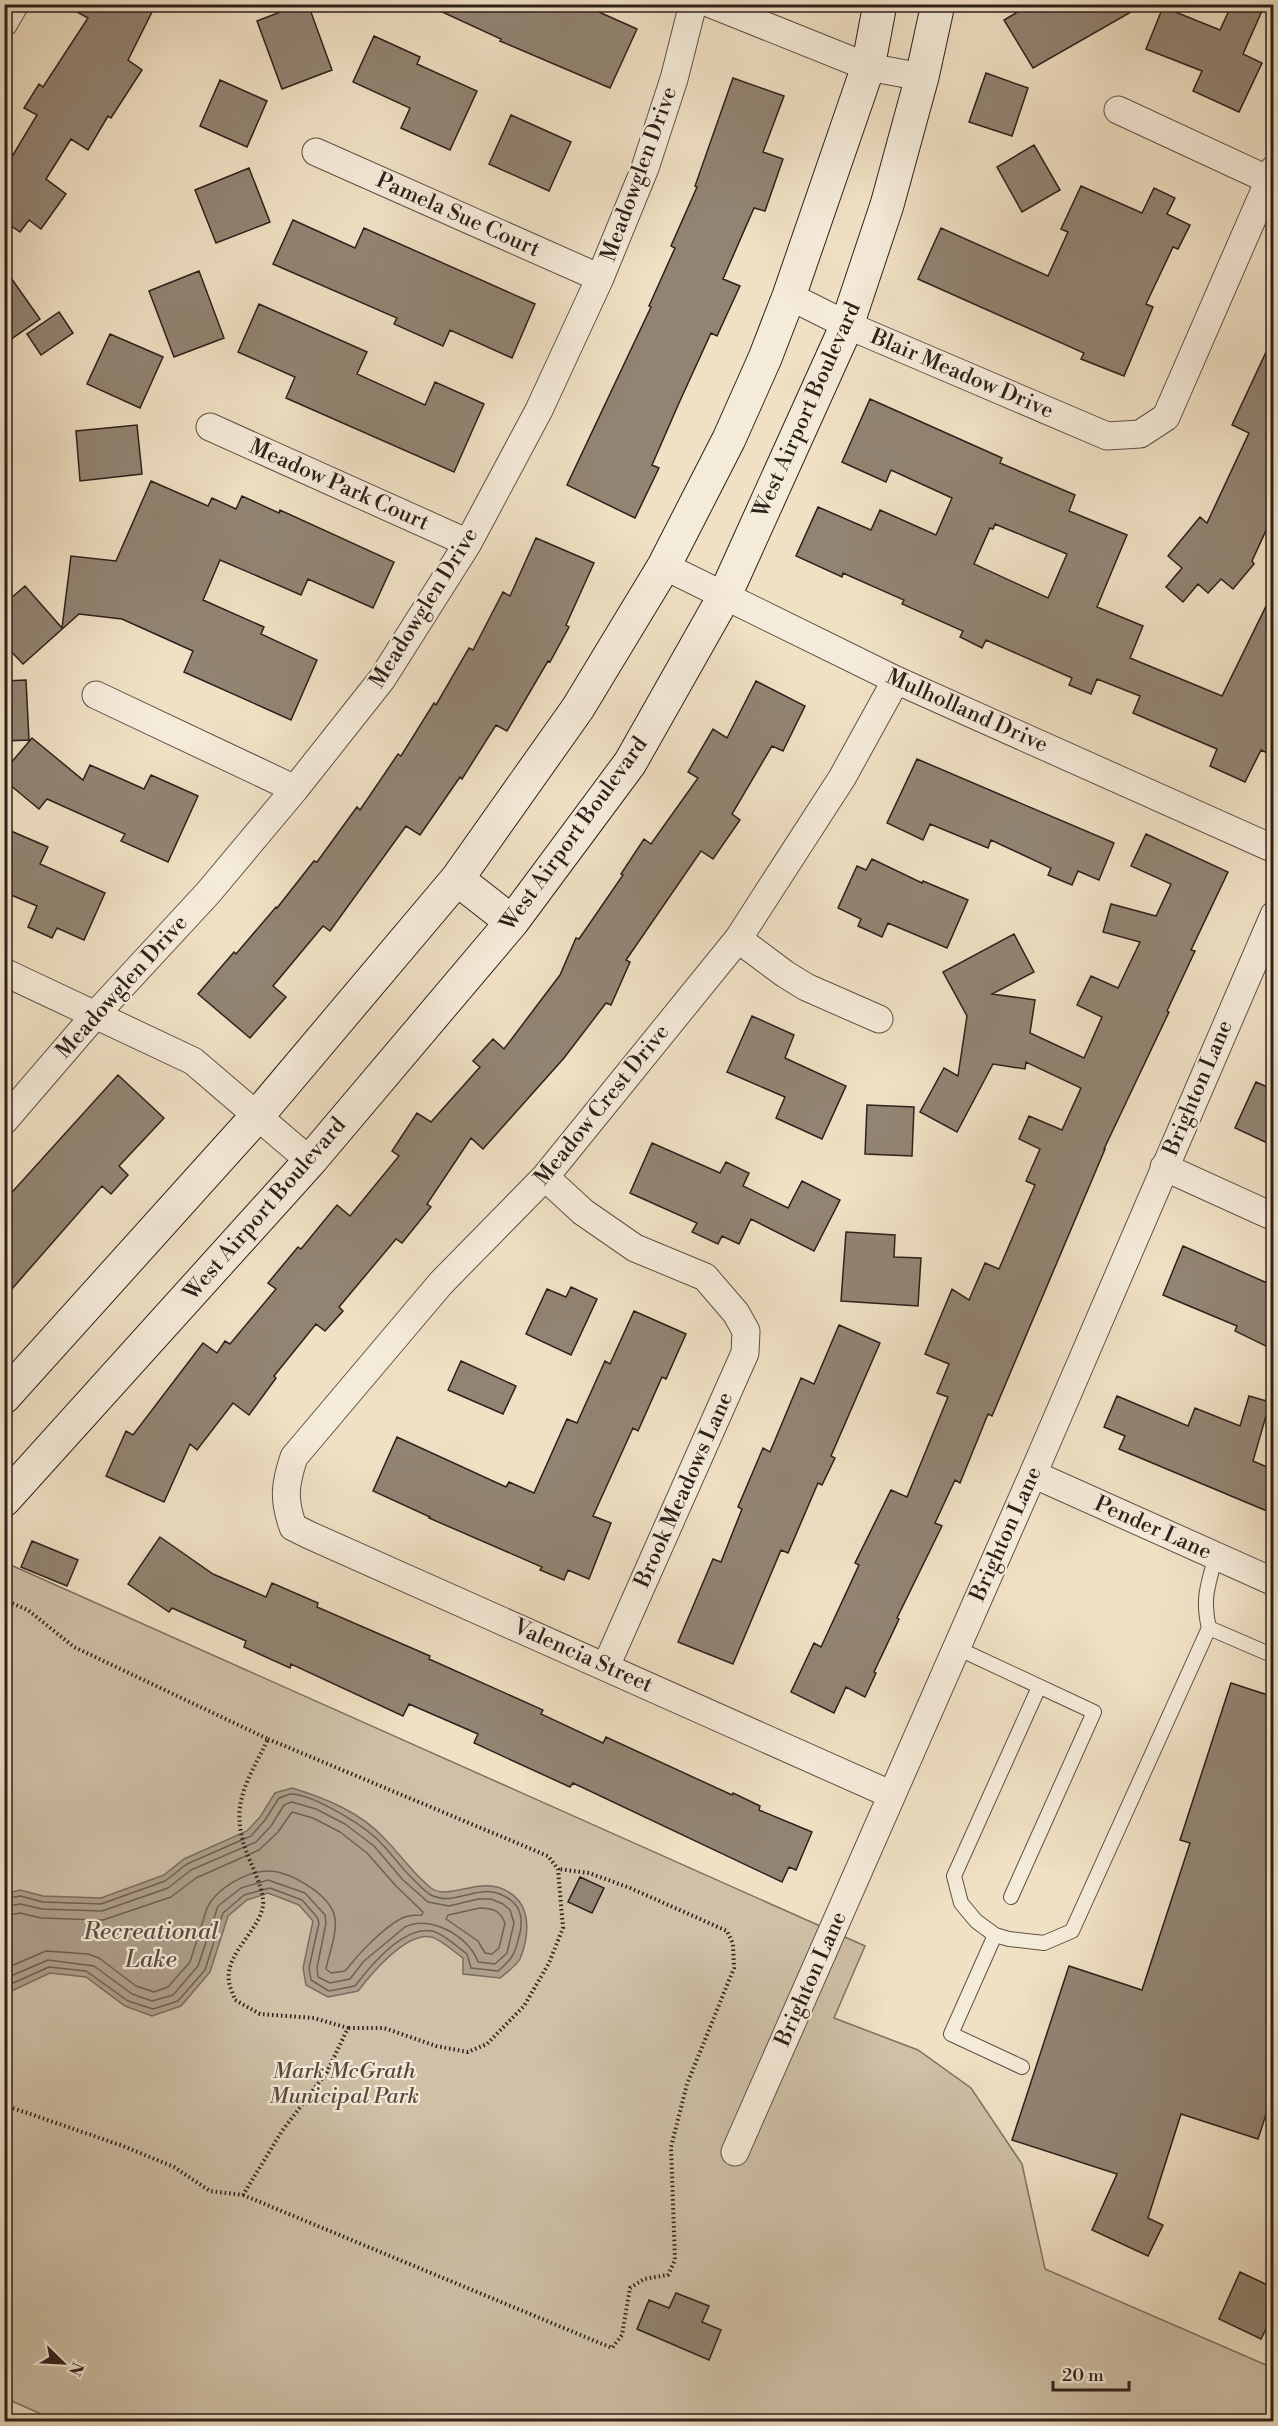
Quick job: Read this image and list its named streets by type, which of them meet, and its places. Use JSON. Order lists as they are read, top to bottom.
{
  "streets": {
    "main road": ["West Airport Boulevard"],
    "street": [
      "Meadowglen Drive",
      "Pamela Sue Court",
      "Blair Meadow Drive",
      "Meadow Park Court",
      "Mulholland Drive",
      "Brighton Lane",
      "Meadow Crest Drive",
      "Brook Meadows Lane",
      "Pender Lane",
      "Valencia Street"
    ]
  },
  "crossings": [
    ["Meadowglen Drive", "Pamela Sue Court"],
    ["Meadowglen Drive", "Meadow Park Court"],
    ["Blair Meadow Drive", "West Airport Boulevard"],
    ["West Airport Boulevard", "Mulholland Drive"],
    ["Mulholland Drive", "Meadow Crest Drive"],
    ["Brighton Lane", "Pender Lane"],
    ["Brighton Lane", "Valencia Street"],
    ["Meadow Crest Drive", "Brook Meadows Lane"],
    ["Meadow Crest Drive", "Valencia Street"],
    ["Brook Meadows Lane", "Valencia Street"]
  ],
  "water": ["Recreational Lake"],
  "parks": ["Mark McGrath Municipal Park"],
  "scale_bar": "20 m",
  "north": "bottom right"
}
